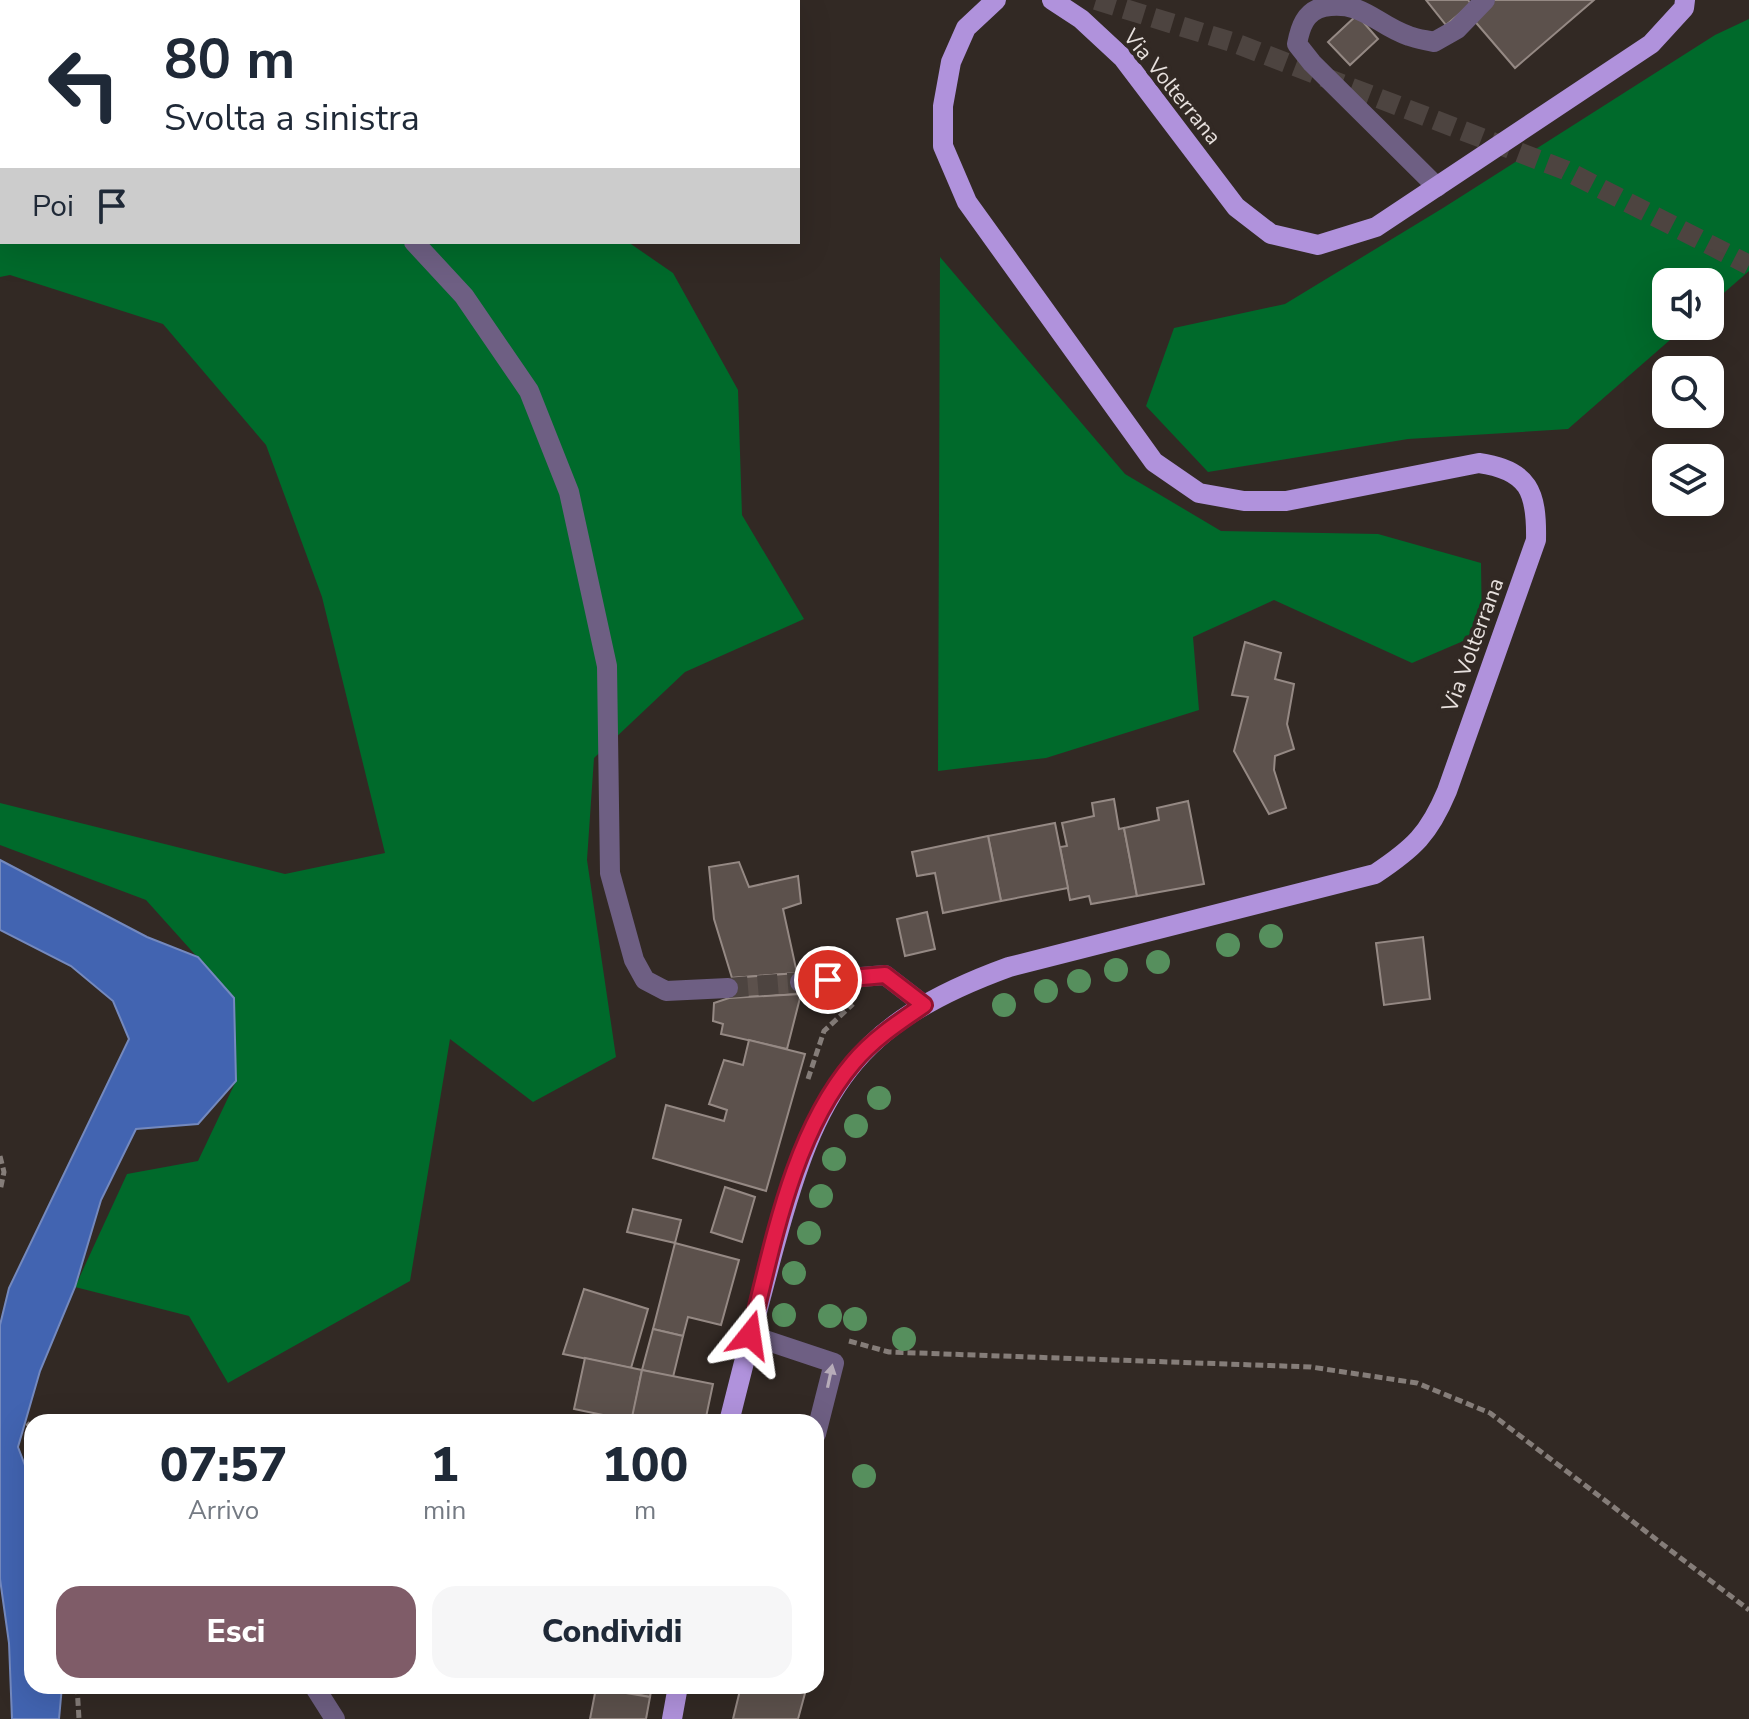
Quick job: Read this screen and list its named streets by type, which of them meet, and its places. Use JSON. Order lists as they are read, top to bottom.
{
  "streets": {
    "main road": ["Via Volterrana"]
  },
  "page": {
    "turn": ["80 m", "Svolta a sinistra"],
    "then": "Poi",
    "eta": [
      "07:57",
      "Arrivo",
      "1",
      "min",
      "100",
      "m"
    ],
    "buttons": ["Esci", "Condividi"]
  }
}
